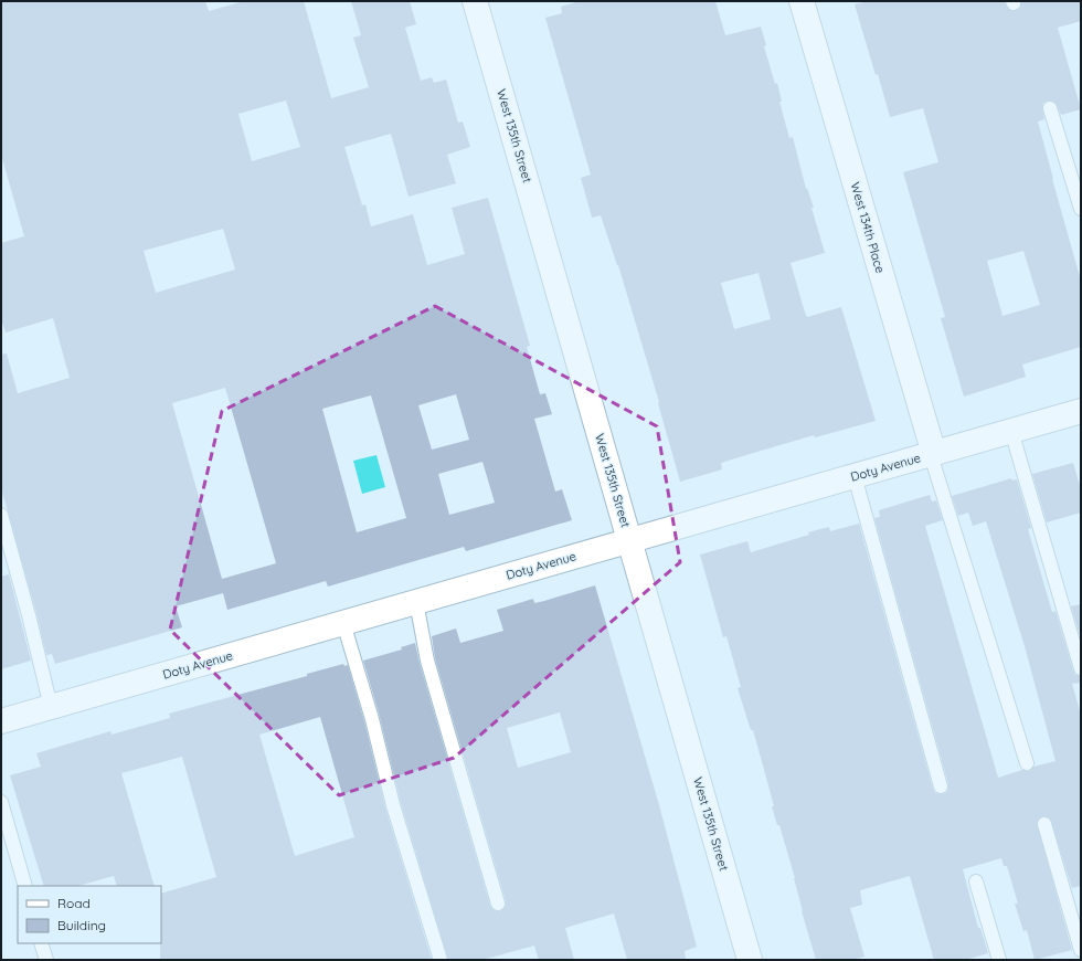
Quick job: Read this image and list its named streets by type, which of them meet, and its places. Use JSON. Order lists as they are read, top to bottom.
{
  "streets": {
    "street": ["West 135th Street", "West 134th Place", "Doty Avenue"]
  },
  "crossings": [
    ["West 135th Street", "Doty Avenue"],
    ["West 134th Place", "Doty Avenue"]
  ],
  "legend": ["Road", "Building"]
}
